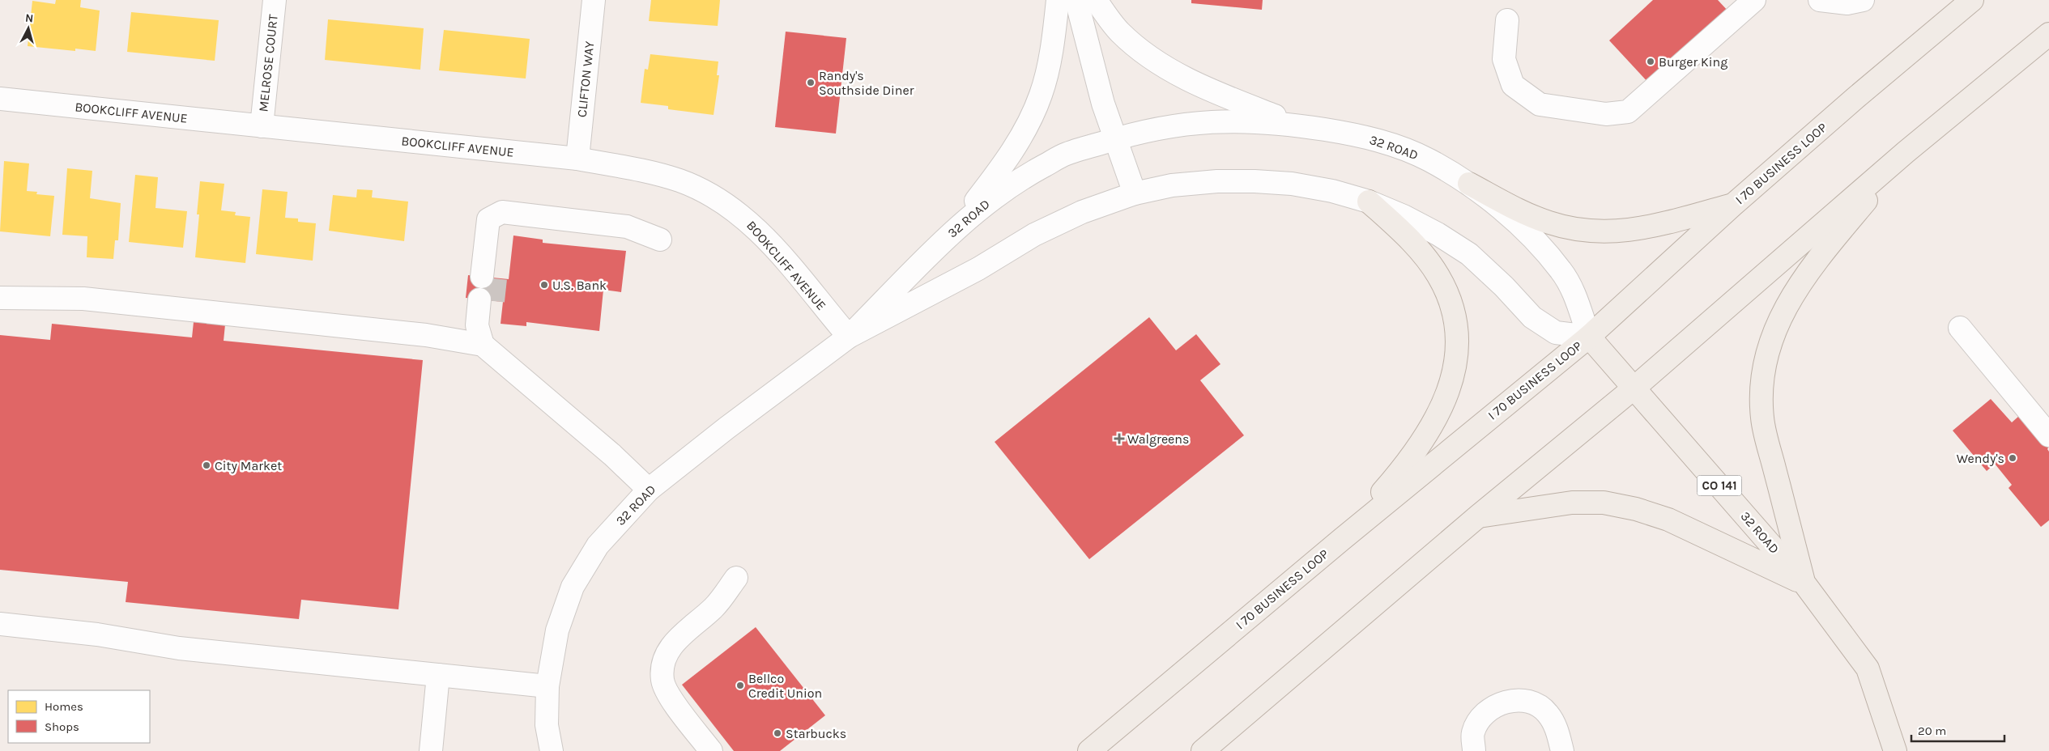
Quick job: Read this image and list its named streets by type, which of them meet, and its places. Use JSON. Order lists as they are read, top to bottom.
{
  "streets": {
    "main road": ["32 ROAD", "I 70 BUSINESS LOOP", "CO 141"],
    "street": ["MELROSE COURT", "CLIFTON WAY", "BOOKCLIFF AVENUE"]
  },
  "crossings": [
    ["MELROSE COURT", "BOOKCLIFF AVENUE"],
    ["CLIFTON WAY", "BOOKCLIFF AVENUE"],
    ["BOOKCLIFF AVENUE", "32 ROAD"],
    ["32 ROAD", "I 70 BUSINESS LOOP"]
  ],
  "places": {
    "other": [
      "Burger King",
      "Randy's Southside Diner",
      "U.S. Bank",
      "Wendy's",
      "City Market",
      "Bellco Credit Union",
      "Starbucks"
    ],
    "health": ["Walgreens"]
  },
  "legend": ["Homes", "Shops"],
  "scale_bar": "20 m",
  "north": "top"
}
